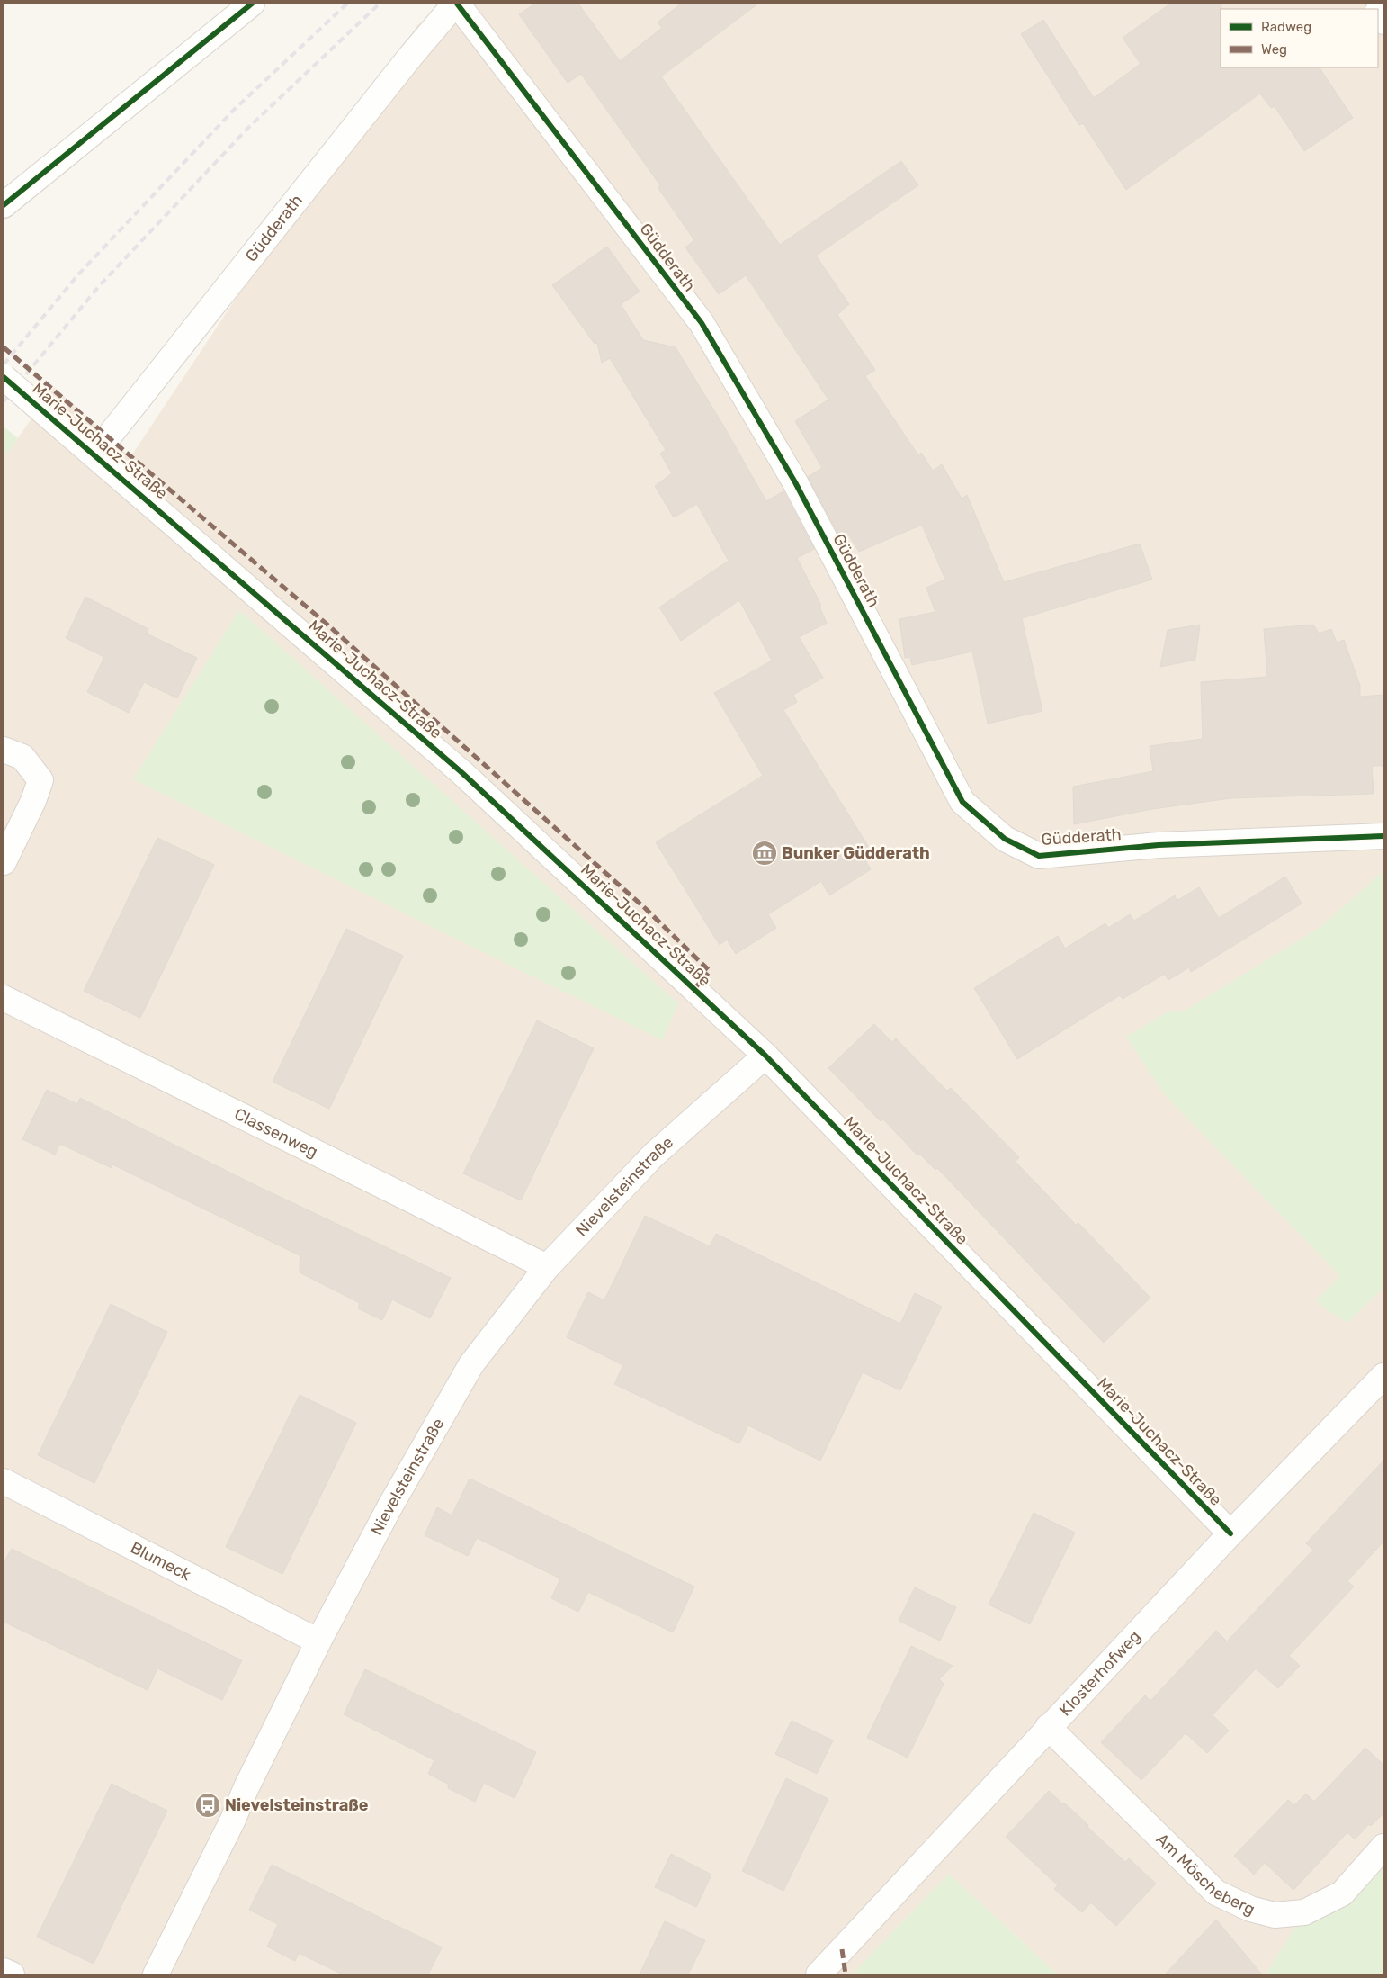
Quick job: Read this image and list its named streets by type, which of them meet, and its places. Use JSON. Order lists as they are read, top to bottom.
{
  "streets": {
    "street": [
      "Güdderath",
      "Marie-Juchacz-Straße",
      "Classenweg",
      "Nievelsteinstraße",
      "Blumeck",
      "Klosterhofweg",
      "Am Möscheberg"
    ]
  },
  "crossings": [
    ["Güdderath", "Marie-Juchacz-Straße"],
    ["Marie-Juchacz-Straße", "Nievelsteinstraße"],
    ["Marie-Juchacz-Straße", "Klosterhofweg"],
    ["Classenweg", "Nievelsteinstraße"],
    ["Nievelsteinstraße", "Blumeck"],
    ["Klosterhofweg", "Am Möscheberg"]
  ],
  "places": {
    "museum": ["Bunker Güdderath"],
    "bus stop": ["Nievelsteinstraße"]
  },
  "legend": ["Radweg", "Weg"]
}
